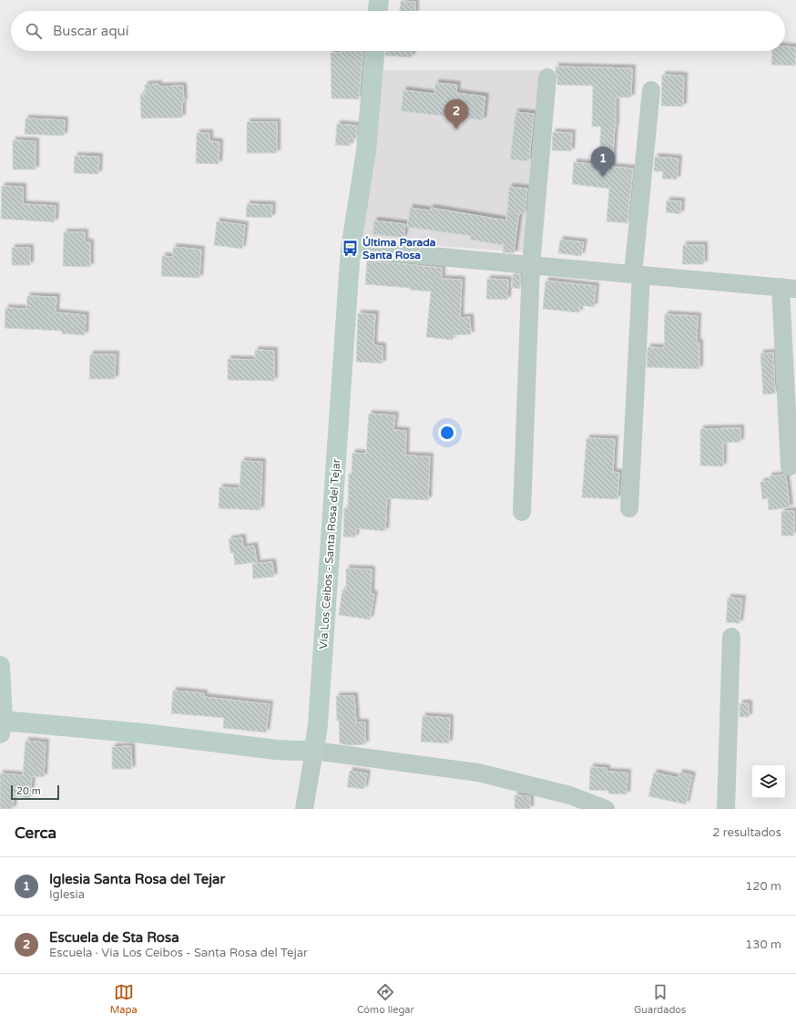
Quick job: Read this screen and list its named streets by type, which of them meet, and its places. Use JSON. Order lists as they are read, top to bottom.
{
  "streets": {
    "main road": ["Via Los Ceibos - Santa Rosa del Tejar"]
  },
  "places": {
    "bus stop": ["Última Parada Santa Rosa"]
  },
  "scale_bar": "20 m",
  "page": {
    "search": "Buscar aquí",
    "pins": ["2", "1"],
    "scale": "20 m",
    "heading": ["Cerca", "2 resultados"],
    "list": [
      {
        "mark": "1",
        "name": "Iglesia Santa Rosa del Tejar",
        "note": "Iglesia",
        "value": "120 m"
      },
      {
        "mark": "2",
        "name": "Escuela de Sta Rosa",
        "note": "Escuela · Via Los Ceibos - Santa Rosa del Tejar",
        "value": "130 m"
      }
    ],
    "nav": ["Mapa", "Cómo llegar", "Guardados"]
  }
}
